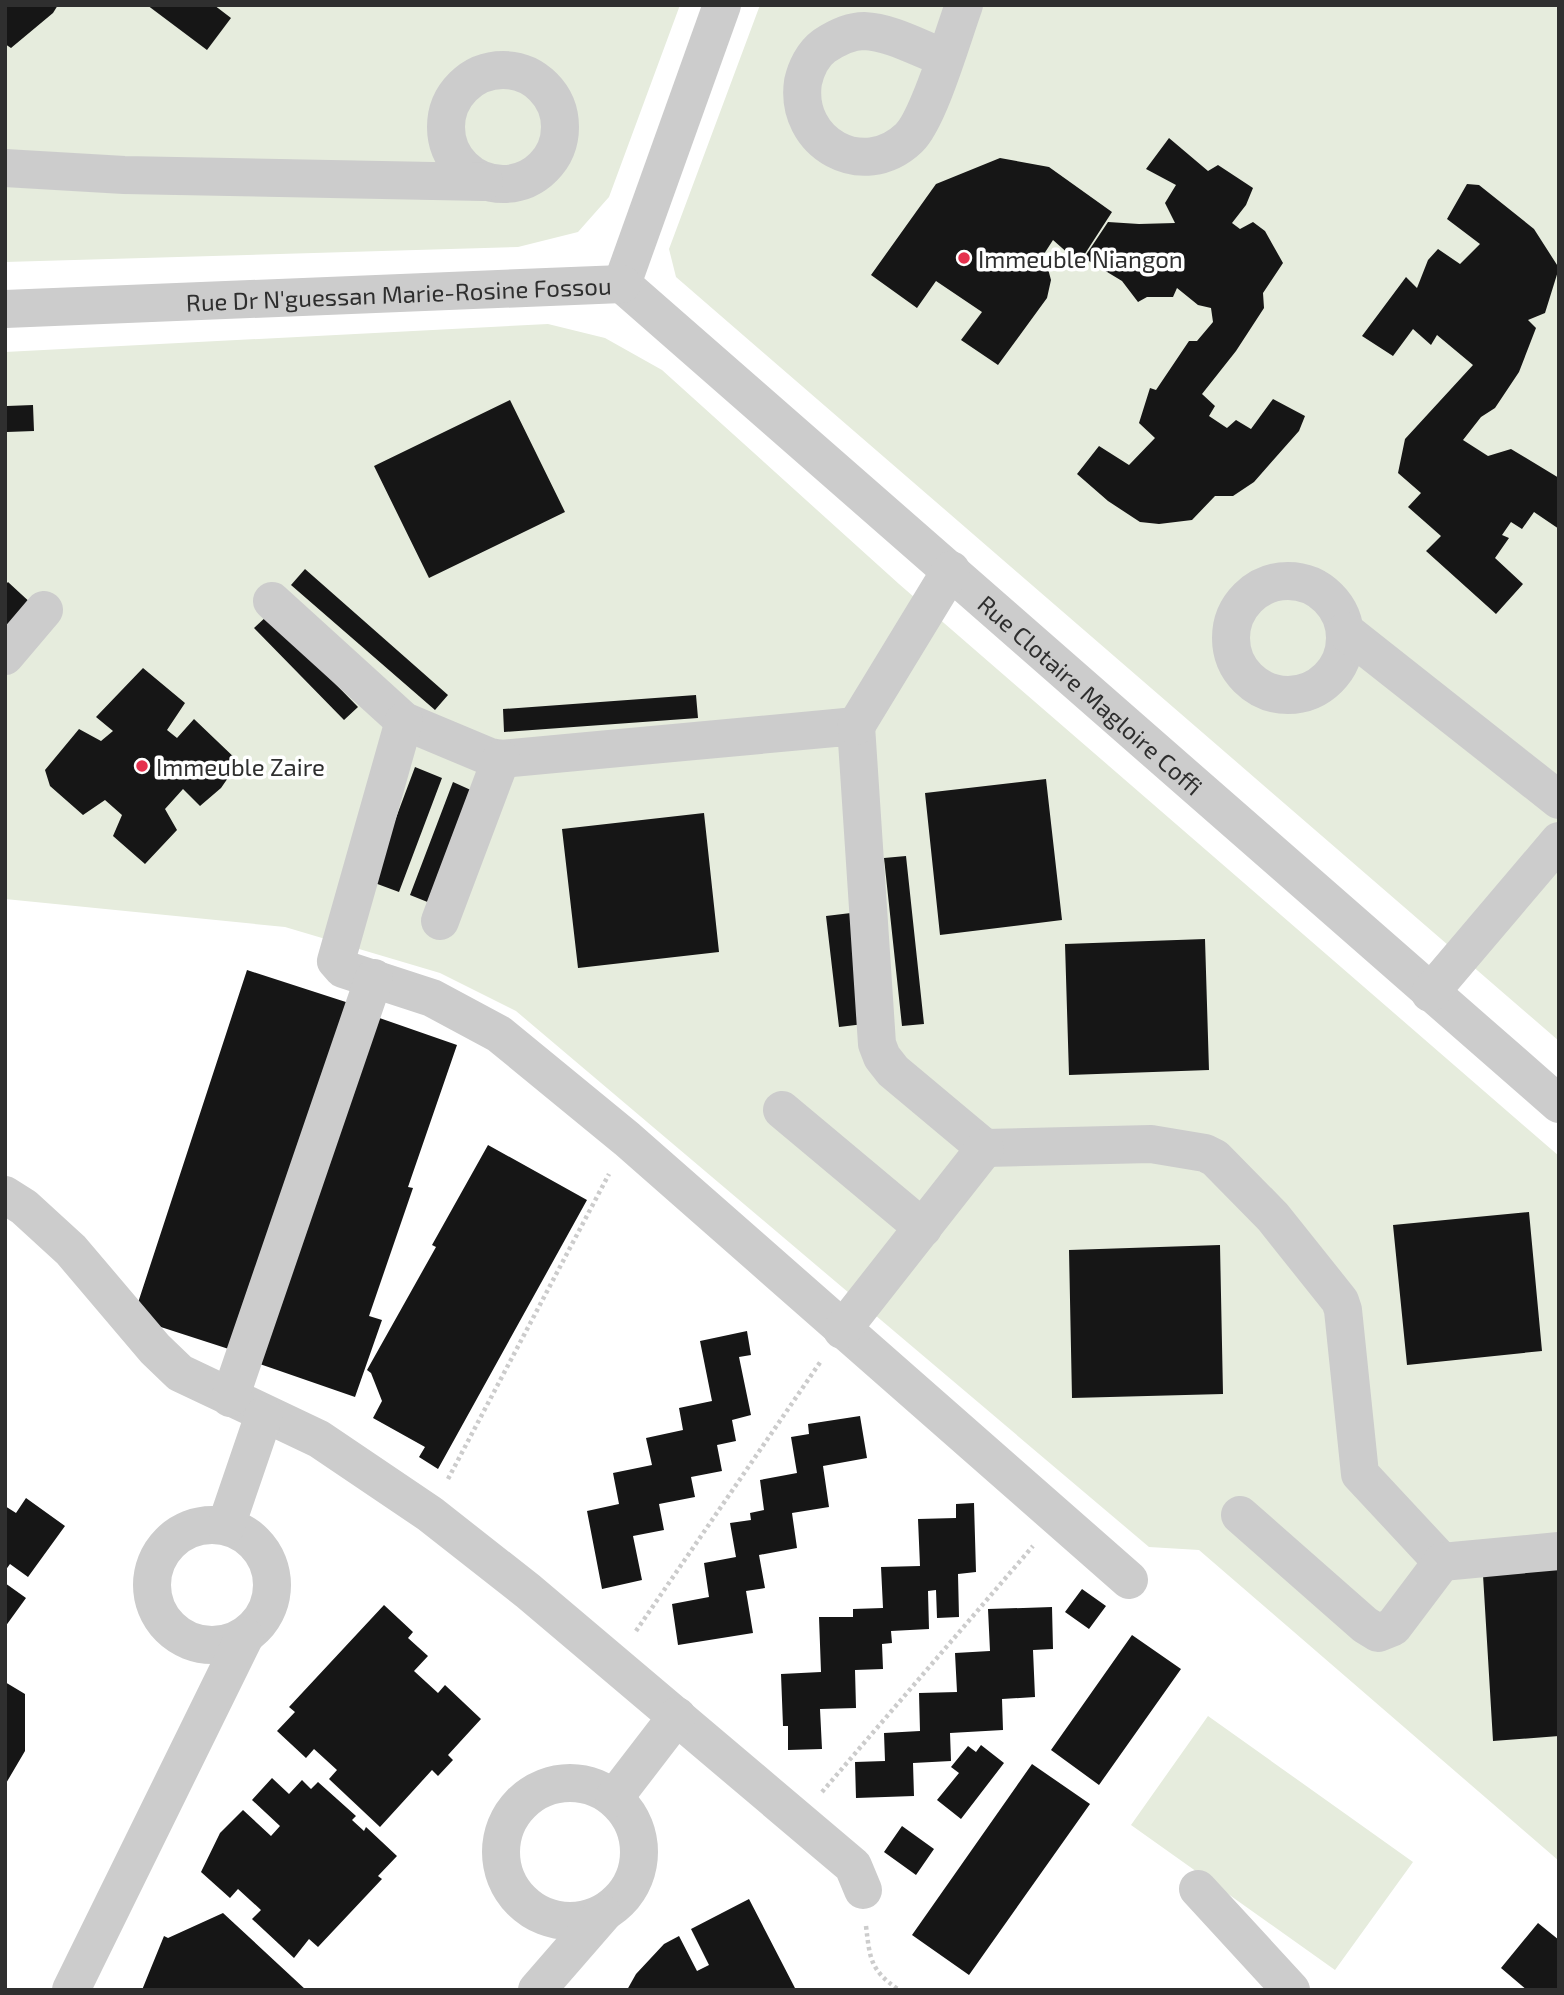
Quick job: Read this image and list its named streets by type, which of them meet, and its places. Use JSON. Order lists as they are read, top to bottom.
{
  "streets": {
    "street": ["Rue Dr N'guessan Marie-Rosine Fossou", "Rue Clotaire Magloire Coffi"]
  },
  "crossings": [
    ["Rue Dr N'guessan Marie-Rosine Fossou", "Rue Clotaire Magloire Coffi"]
  ],
  "places": ["Immeuble Niangon", "Immeuble Zaire"]
}
